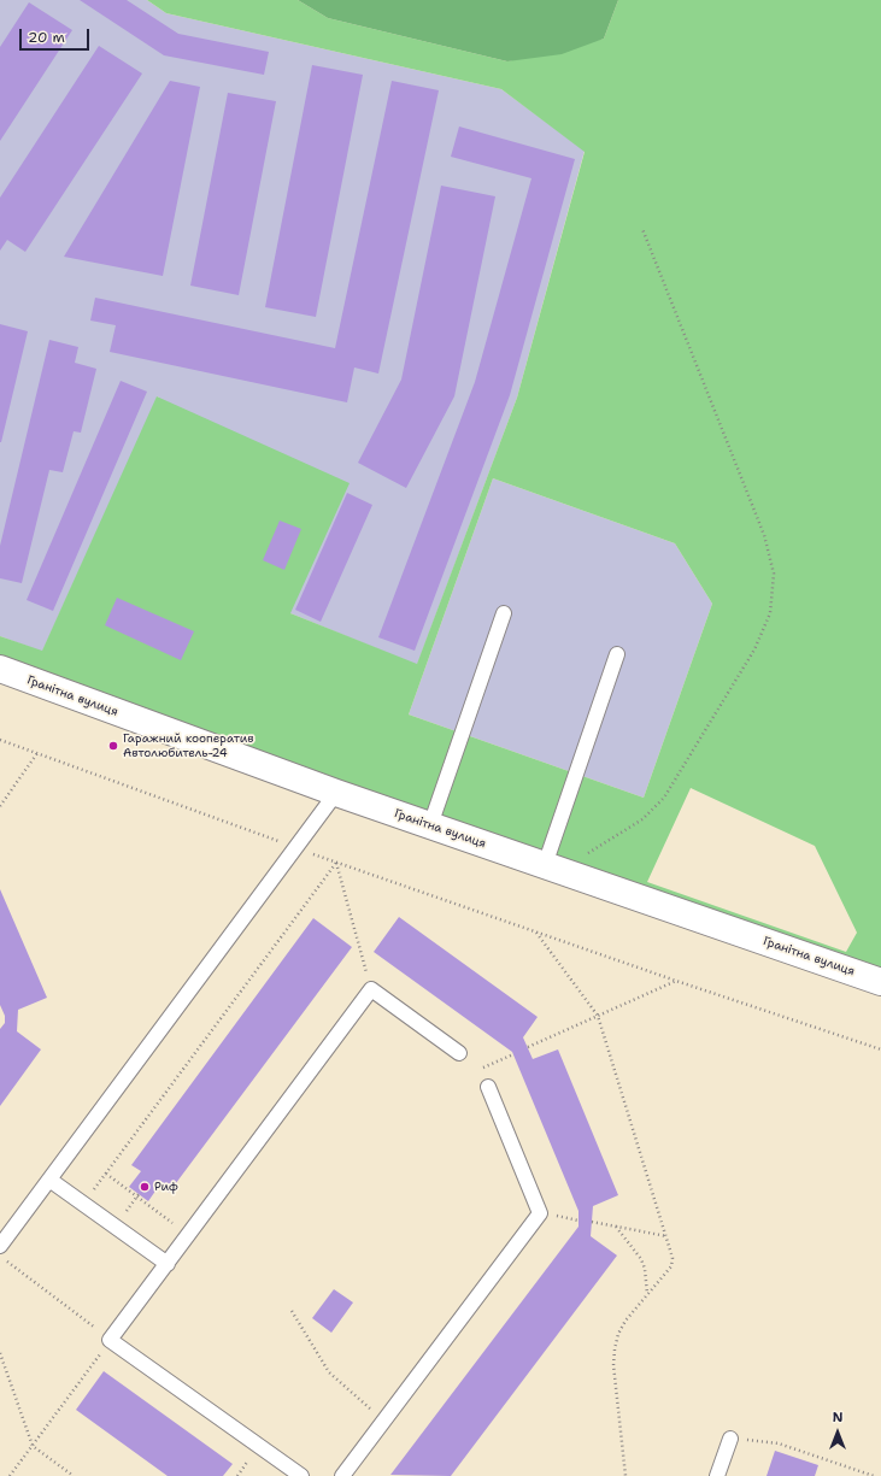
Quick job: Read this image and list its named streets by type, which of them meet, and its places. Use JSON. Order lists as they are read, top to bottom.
{
  "streets": {
    "street": ["Гранітна вулиця"]
  },
  "places": ["Гаражний кооператив Автолюбитель-24", "Риф"],
  "scale_bar": "20 m",
  "north": "top"
}
